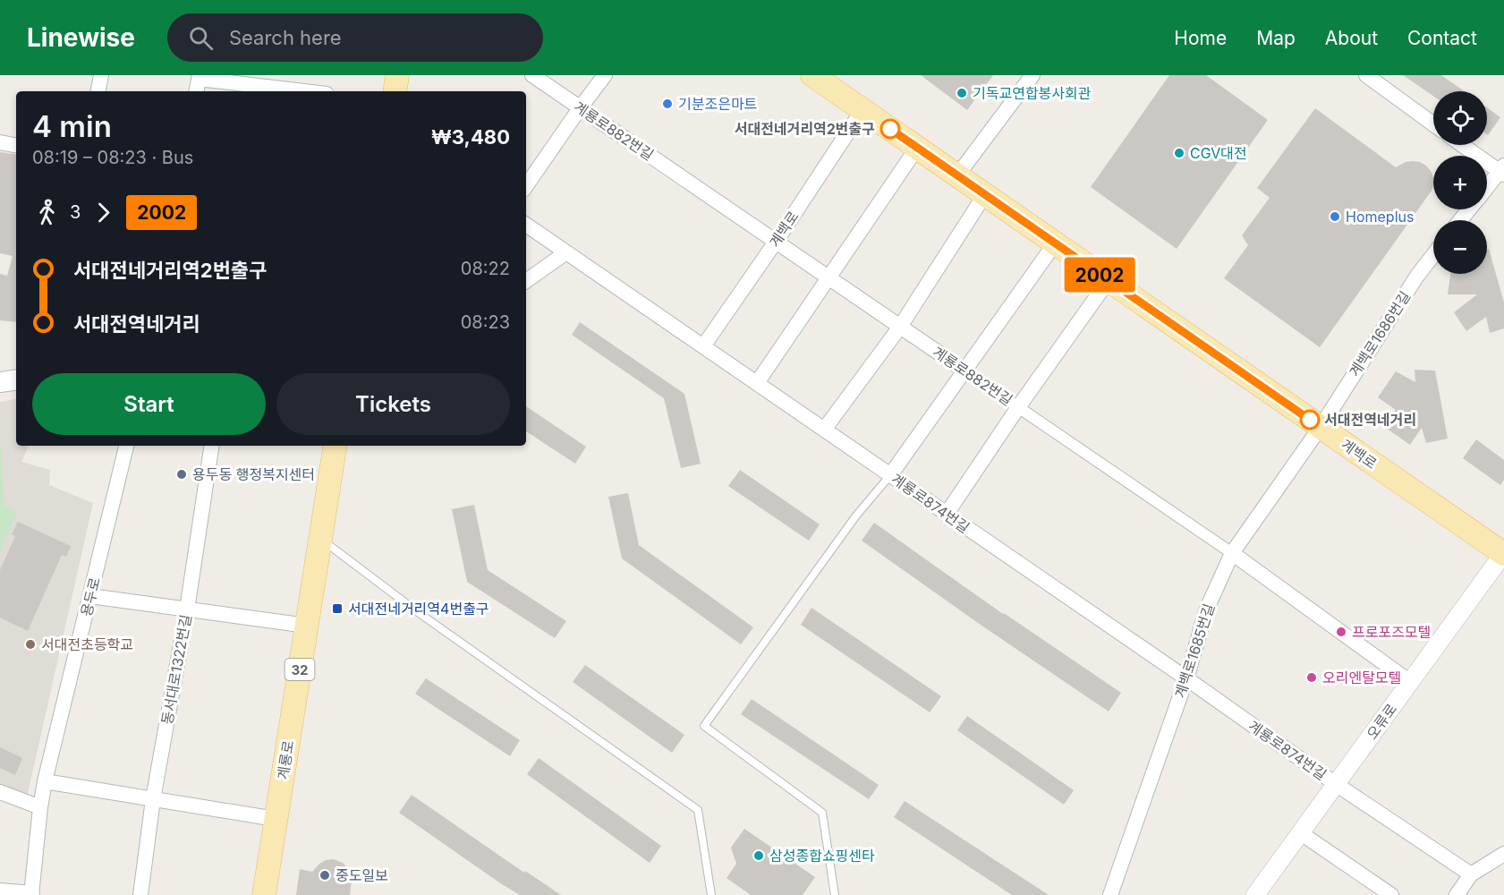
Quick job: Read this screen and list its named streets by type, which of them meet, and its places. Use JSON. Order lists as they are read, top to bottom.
{
  "streets": {
    "main road": ["계백로", "32", "계룡로"],
    "street": [
      "계룡로882번길",
      "계백로1686번길",
      "계룡로874번길",
      "용두로",
      "계백로1685번길",
      "동서대로1322번길",
      "오류로"
    ]
  },
  "crossings": [
    ["계룡로882번길", "계백로"],
    ["계룡로882번길", "계백로1685번길"],
    ["계룡로882번길", "오류로"],
    ["계백로", "계백로1686번길"],
    ["계백로", "계룡로874번길"],
    ["계백로", "계백로1685번길"],
    ["계백로", "오류로"],
    ["계백로1686번길", "계백로1685번길"],
    ["계룡로874번길", "계백로1685번길"],
    ["계룡로874번길", "오류로"]
  ],
  "places": {
    "other": [
      "기독교연합봉사회관",
      "기분조은마트",
      "서대전네거리역2번출구",
      "CGV대전",
      "Homeplus",
      "서대전역네거리",
      "용두동 행정복지센터",
      "프로포즈모텔",
      "서대전초등학교",
      "오리엔탈모텔",
      "삼성종합쇼핑센타",
      "중도일보"
    ],
    "transit": ["서대전네거리역4번출구"]
  },
  "lines": ["bus line 2002"],
  "page": {
    "header": "Linewise",
    "search": "Search here",
    "nav": [
      "Home",
      "Map",
      "About",
      "Contact"
    ],
    "on_map": "2002",
    "map_buttons": ["+", "−"],
    "heading": ["4 min", "08:19 – 08:23 · Bus", "₩3,480"],
    "legs": ["3", "2002"],
    "list": [
      {
        "name": "서대전네거리역2번출구",
        "value": "08:22"
      },
      {
        "name": "서대전역네거리",
        "value": "08:23"
      }
    ],
    "buttons": ["Start", "Tickets"]
  }
}
